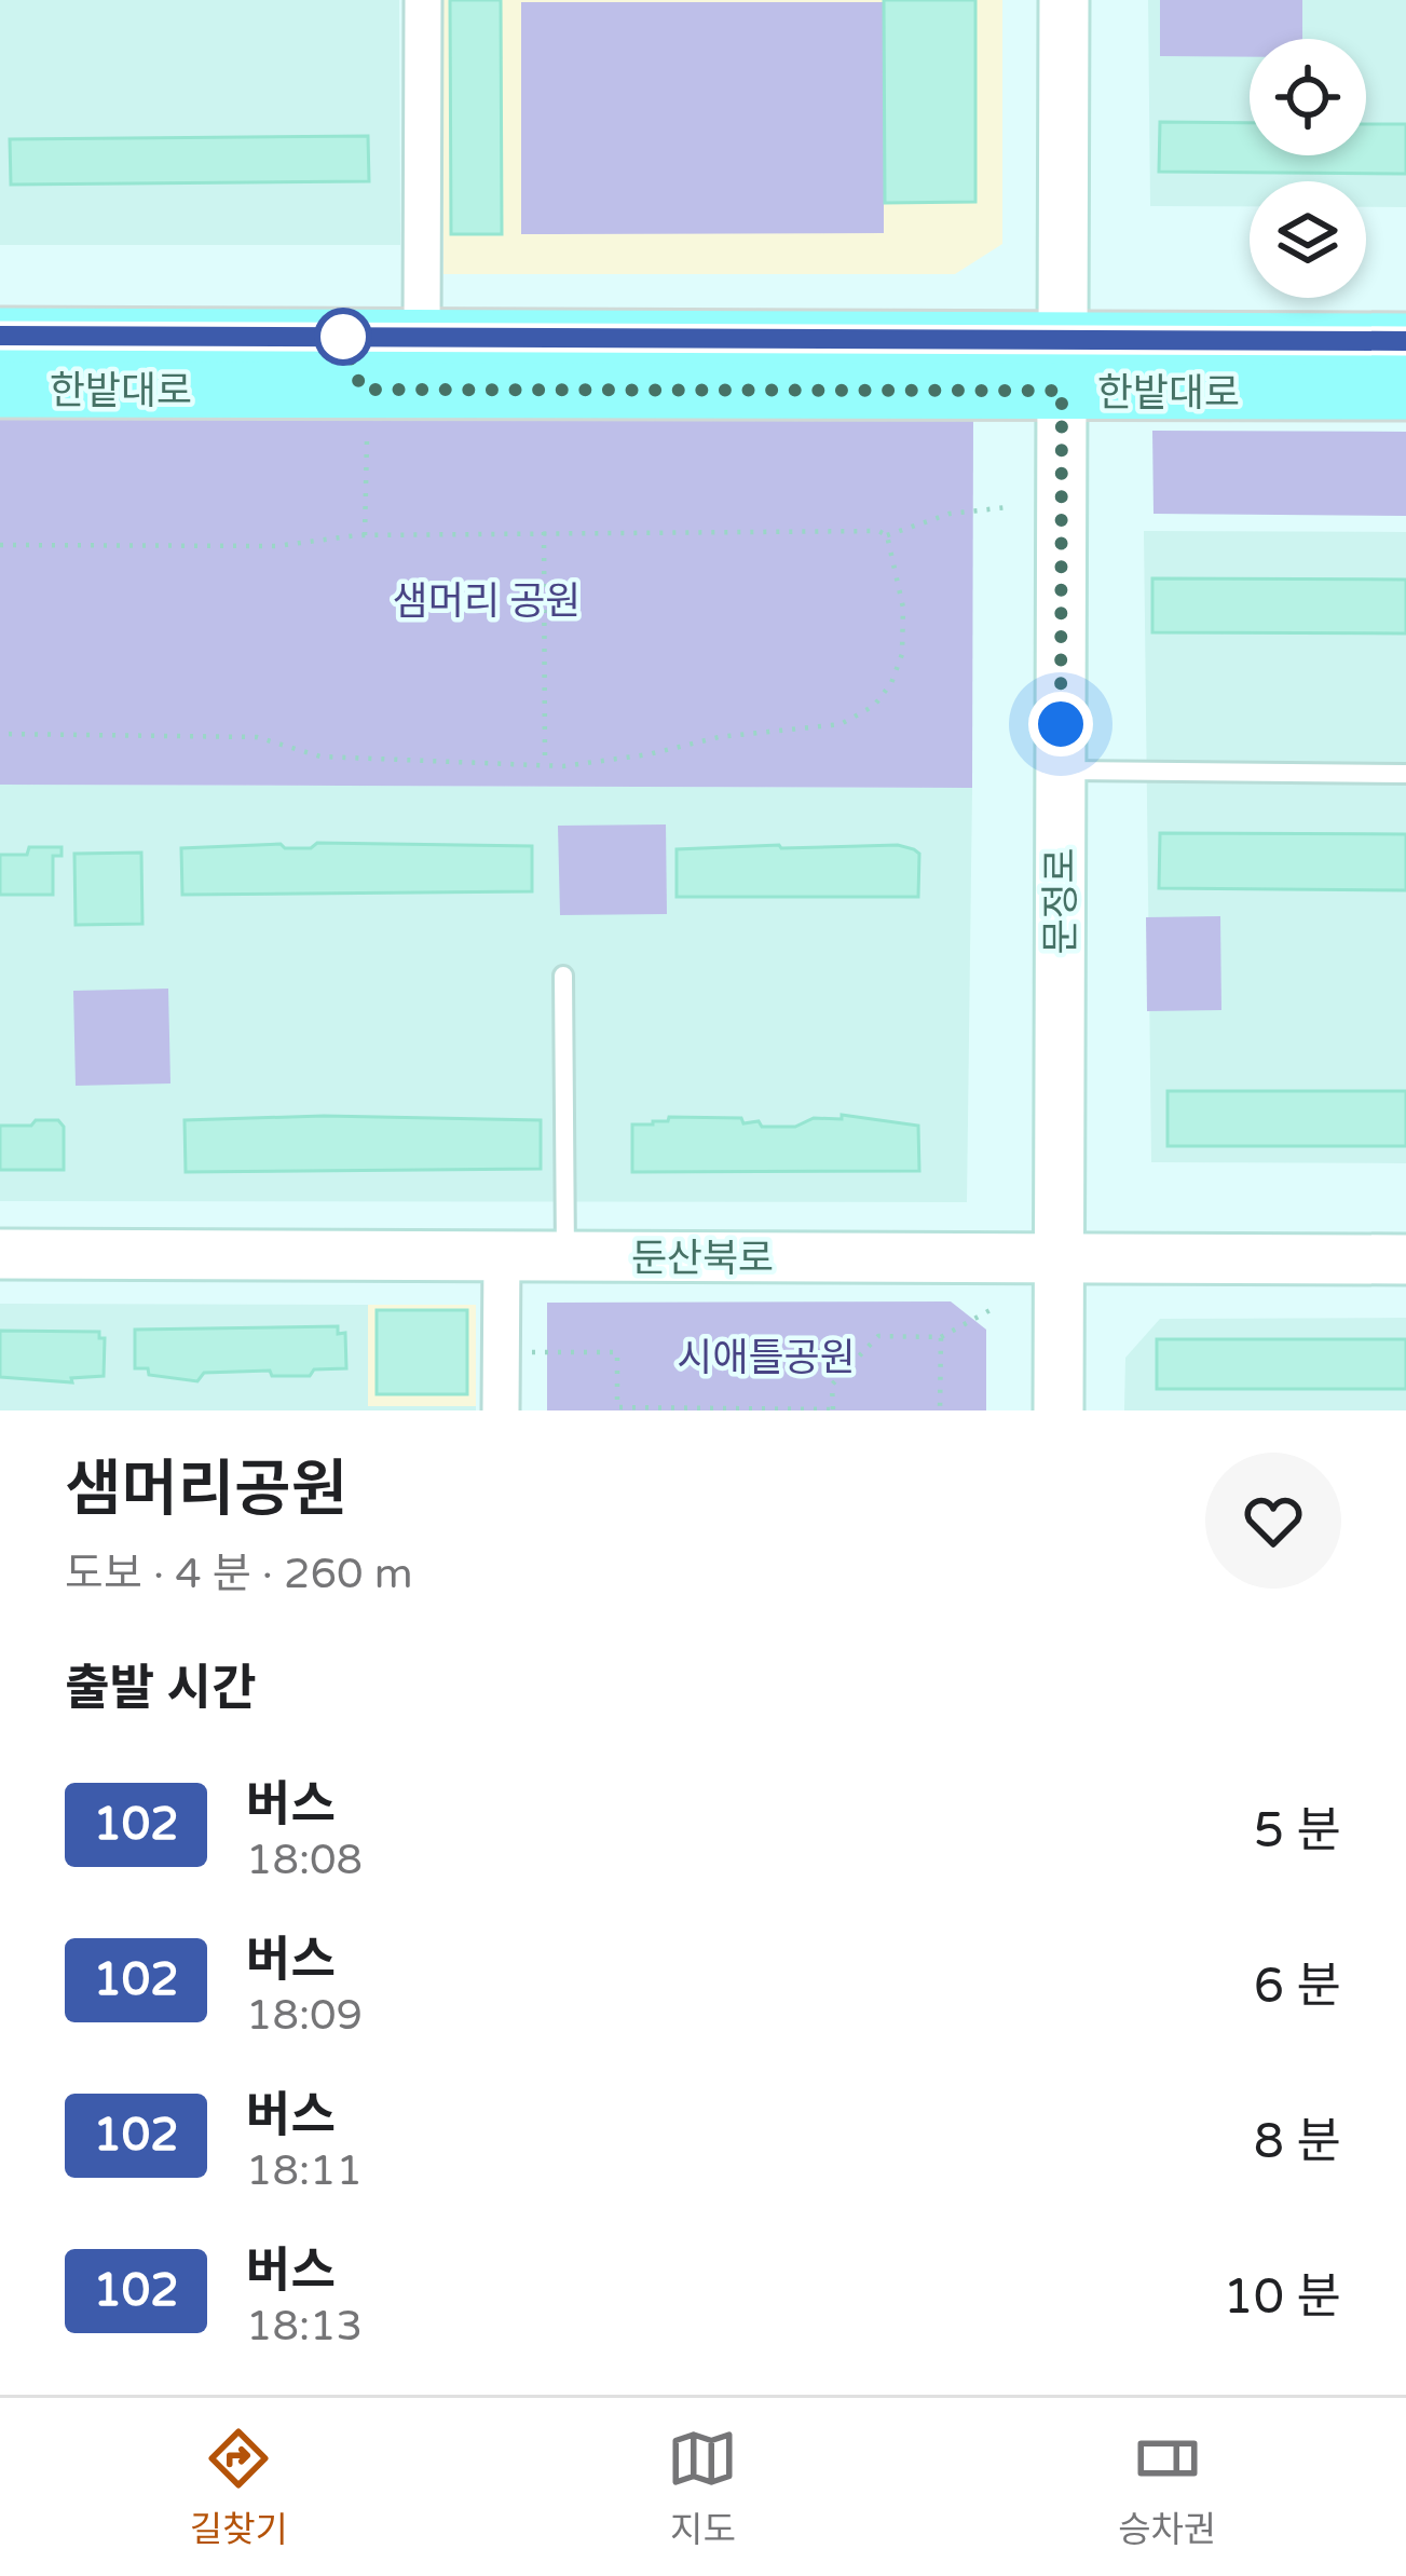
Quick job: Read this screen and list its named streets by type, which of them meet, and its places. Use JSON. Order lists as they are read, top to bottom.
{
  "streets": {
    "main road": ["한밭대로", "문정로", "둔산북로"]
  },
  "crossings": [
    ["한밭대로", "문정로"],
    ["문정로", "둔산북로"]
  ],
  "parks": ["샘머리 공원", "시애틀공원"],
  "lines": ["bus line 102"],
  "page": {
    "heading": [
      ["샘머리공원", "도보 · 4 분 · 260 m"],
      "출발 시간"
    ],
    "list": [
      {
        "mark": "102",
        "name": "버스",
        "note": "18:08",
        "value": "5 분"
      },
      {
        "mark": "102",
        "name": "버스",
        "note": "18:09",
        "value": "6 분"
      },
      {
        "mark": "102",
        "name": "버스",
        "note": "18:11",
        "value": "8 분"
      },
      {
        "mark": "102",
        "name": "버스",
        "note": "18:13",
        "value": "10 분"
      }
    ],
    "tabs": ["길찾기", "지도", "승차권"]
  }
}
